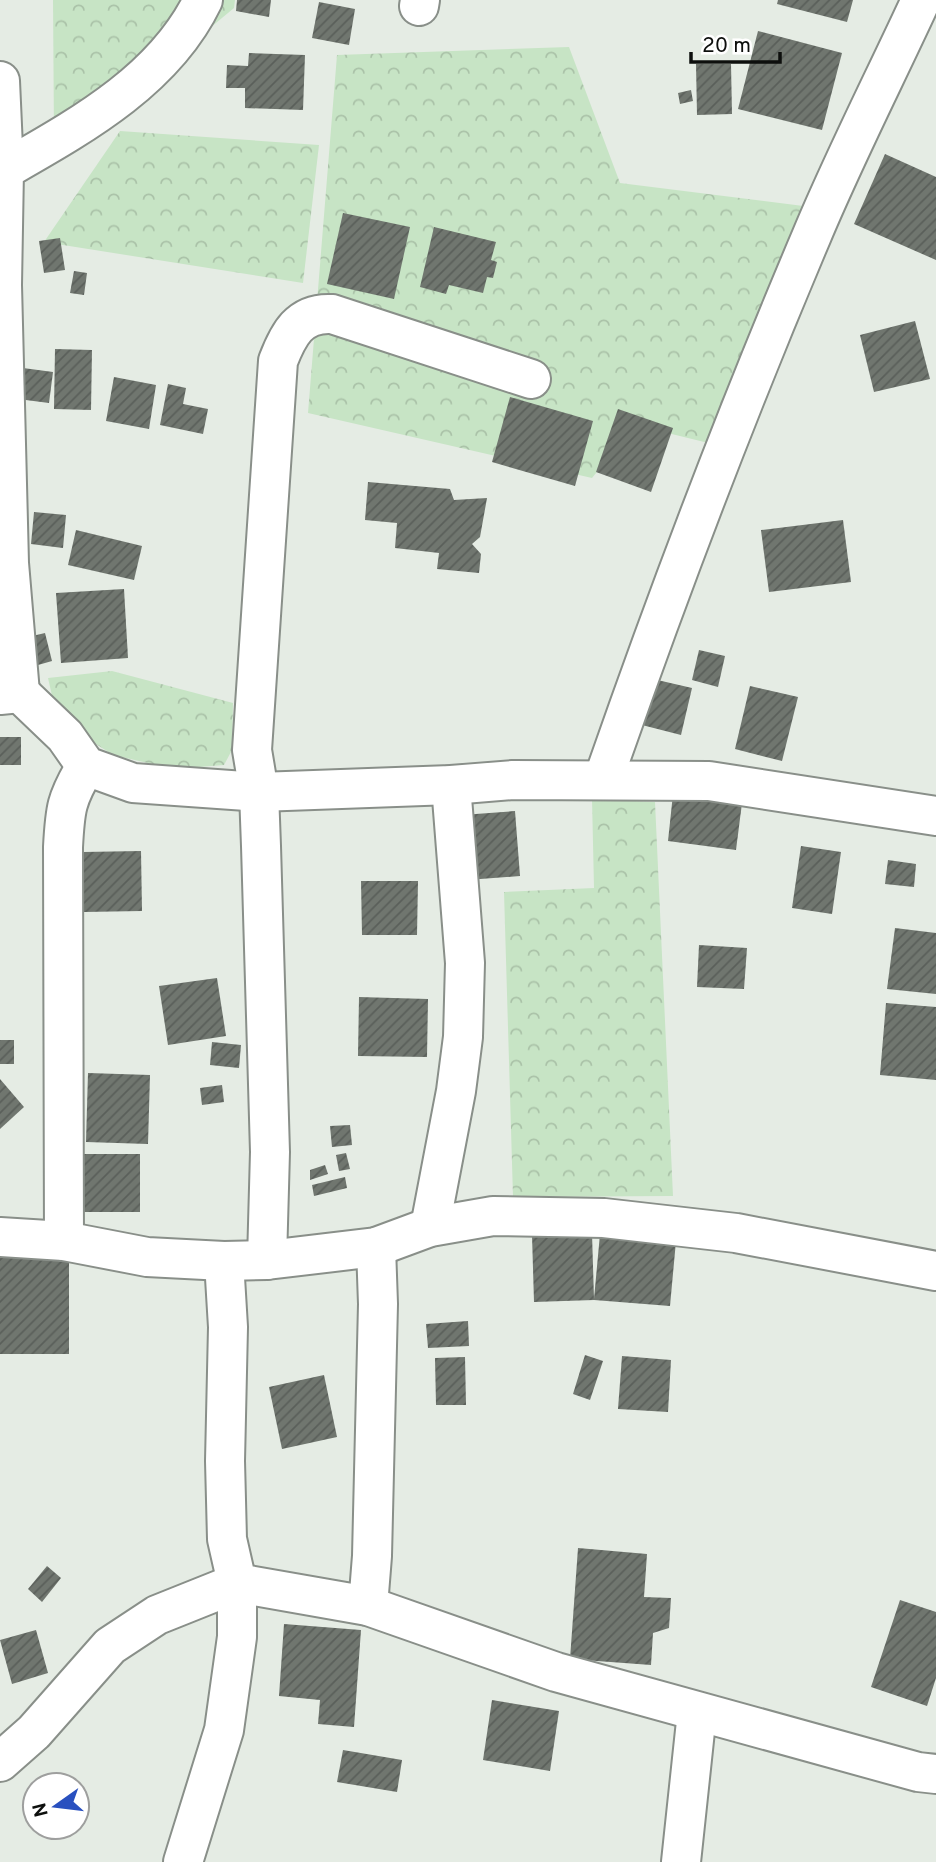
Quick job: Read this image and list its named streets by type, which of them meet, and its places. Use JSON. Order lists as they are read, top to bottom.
{
  "scale_bar": "20 m",
  "north": "left"
}
